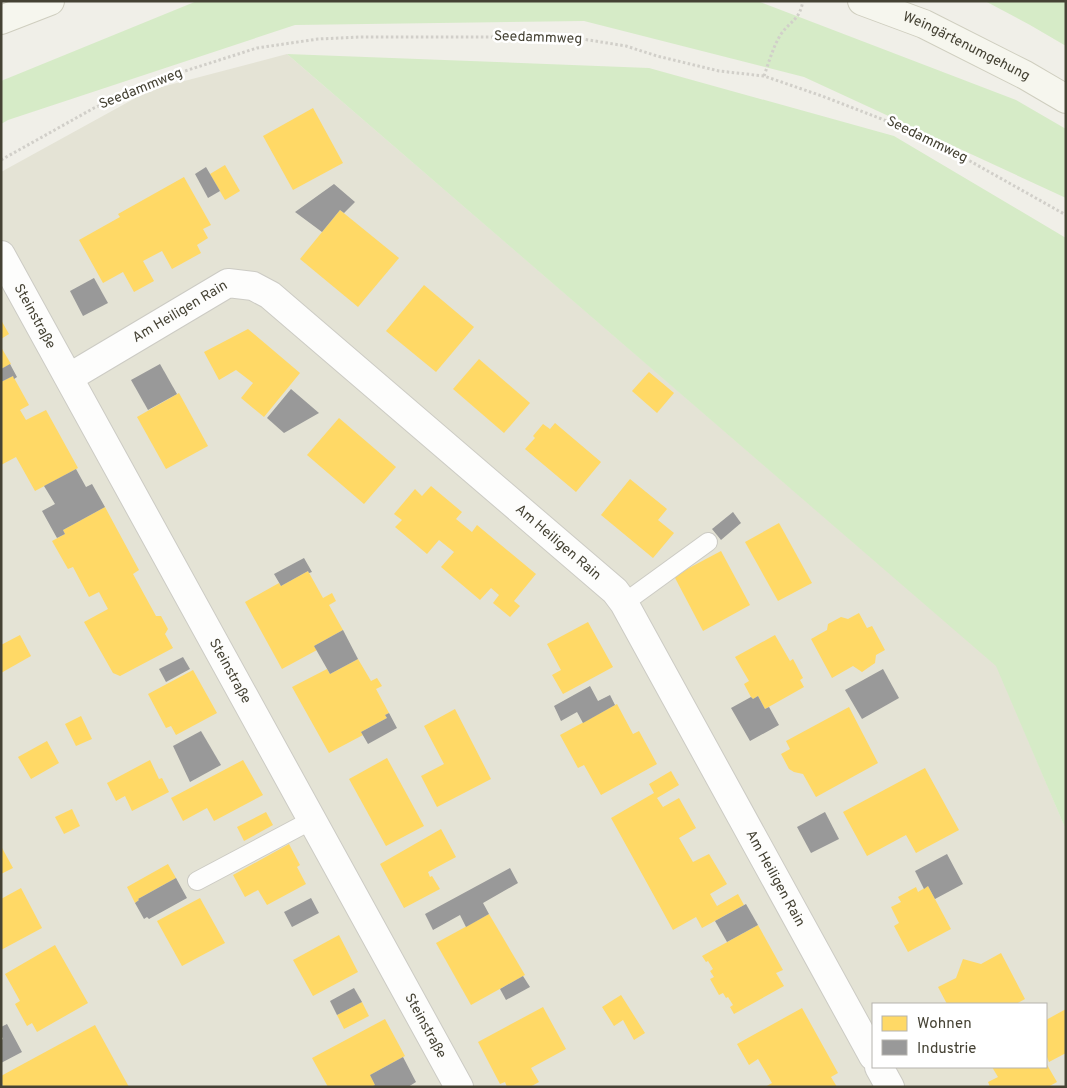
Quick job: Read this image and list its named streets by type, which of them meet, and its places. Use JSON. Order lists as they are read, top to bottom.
{
  "streets": {
    "main road": ["Weingärtenumgehung"],
    "street": ["Am Heiligen Rain", "Steinstraße"],
    "path": ["Seedammweg"]
  },
  "crossings": [
    ["Am Heiligen Rain", "Steinstraße"]
  ],
  "legend": ["Wohnen", "Industrie"]
}
